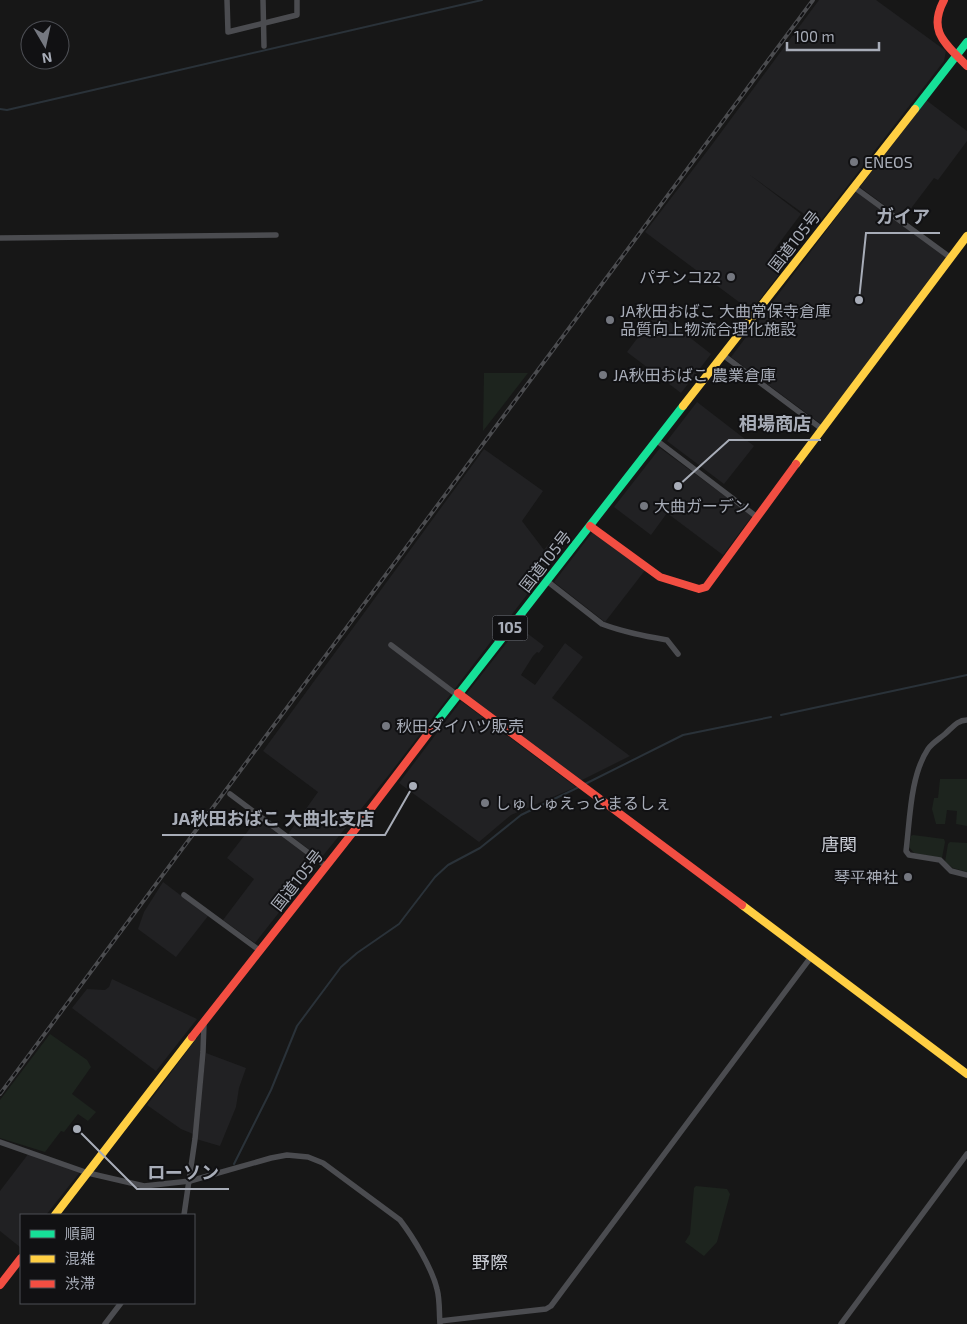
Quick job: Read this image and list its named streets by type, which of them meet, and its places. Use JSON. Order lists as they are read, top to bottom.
{
  "streets": {
    "main road": ["国道105号", "105"]
  },
  "districts": ["唐関", "野際"],
  "places": [
    "ENEOS",
    "パチンコ22",
    "ガイア",
    "JA秋田おばこ 大曲常保寺倉庫 品質向上物流合理化施設",
    "JA秋田おばこ 農業倉庫",
    "相場商店",
    "大曲ガーデン",
    "秋田ダイハツ販売",
    "JA秋田おばこ 大曲北支店",
    "しゅしゅえっとまるしぇ",
    "琴平神社",
    "ローソン"
  ],
  "legend": ["順調", "混雑", "渋滞"],
  "scale_bar": "100 m",
  "north": "bottom"
}
